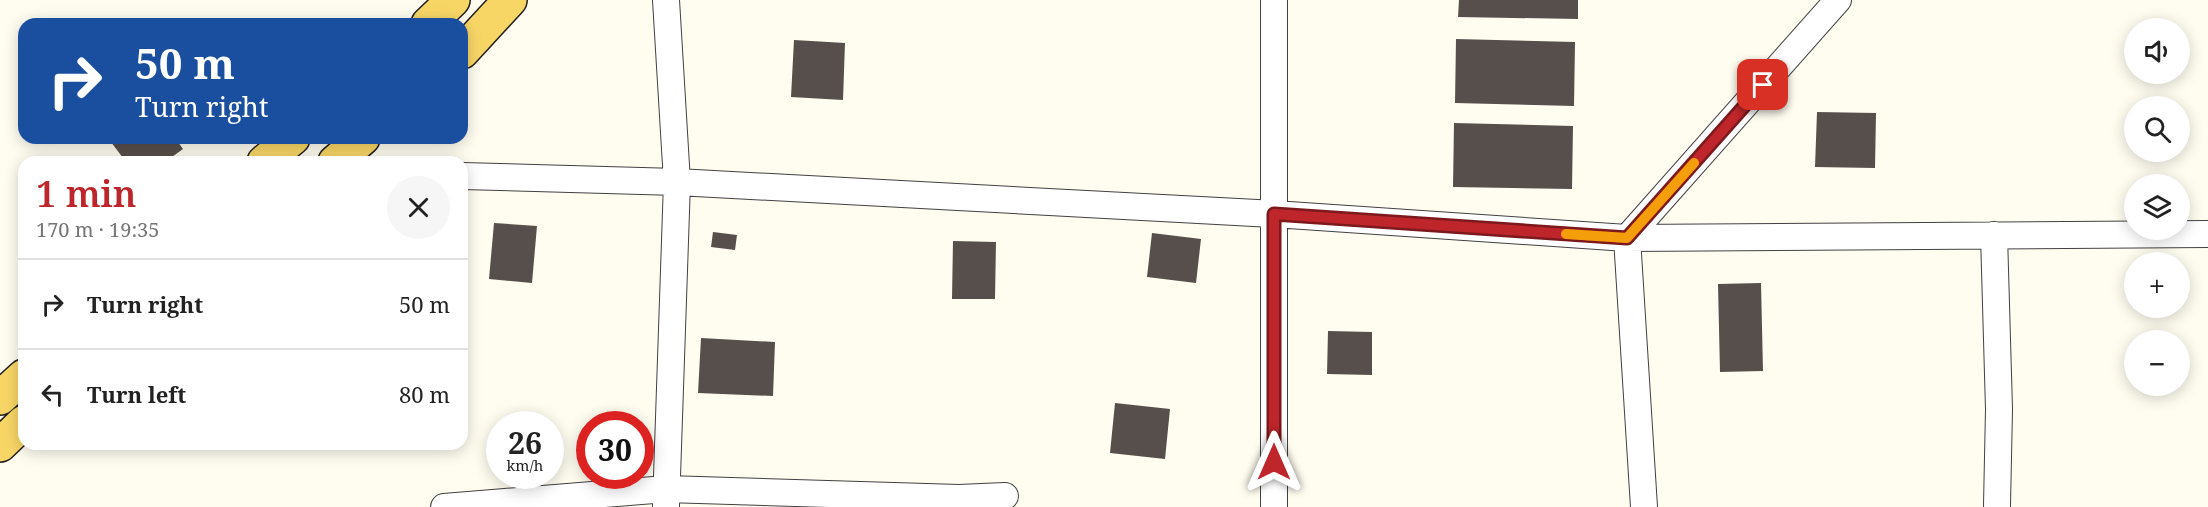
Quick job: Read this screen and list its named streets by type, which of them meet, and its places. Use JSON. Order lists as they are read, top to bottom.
{
  "page": {
    "map_buttons": ["+", "−"],
    "turn": ["50 m", "Turn right"],
    "heading": ["1 min", "170 m · 19:35"],
    "list": [
      {
        "name": "Turn right",
        "value": "50 m"
      },
      {
        "name": "Turn left",
        "value": "80 m"
      }
    ],
    "speed": "26 km/h",
    "limit": "30"
  }
}
